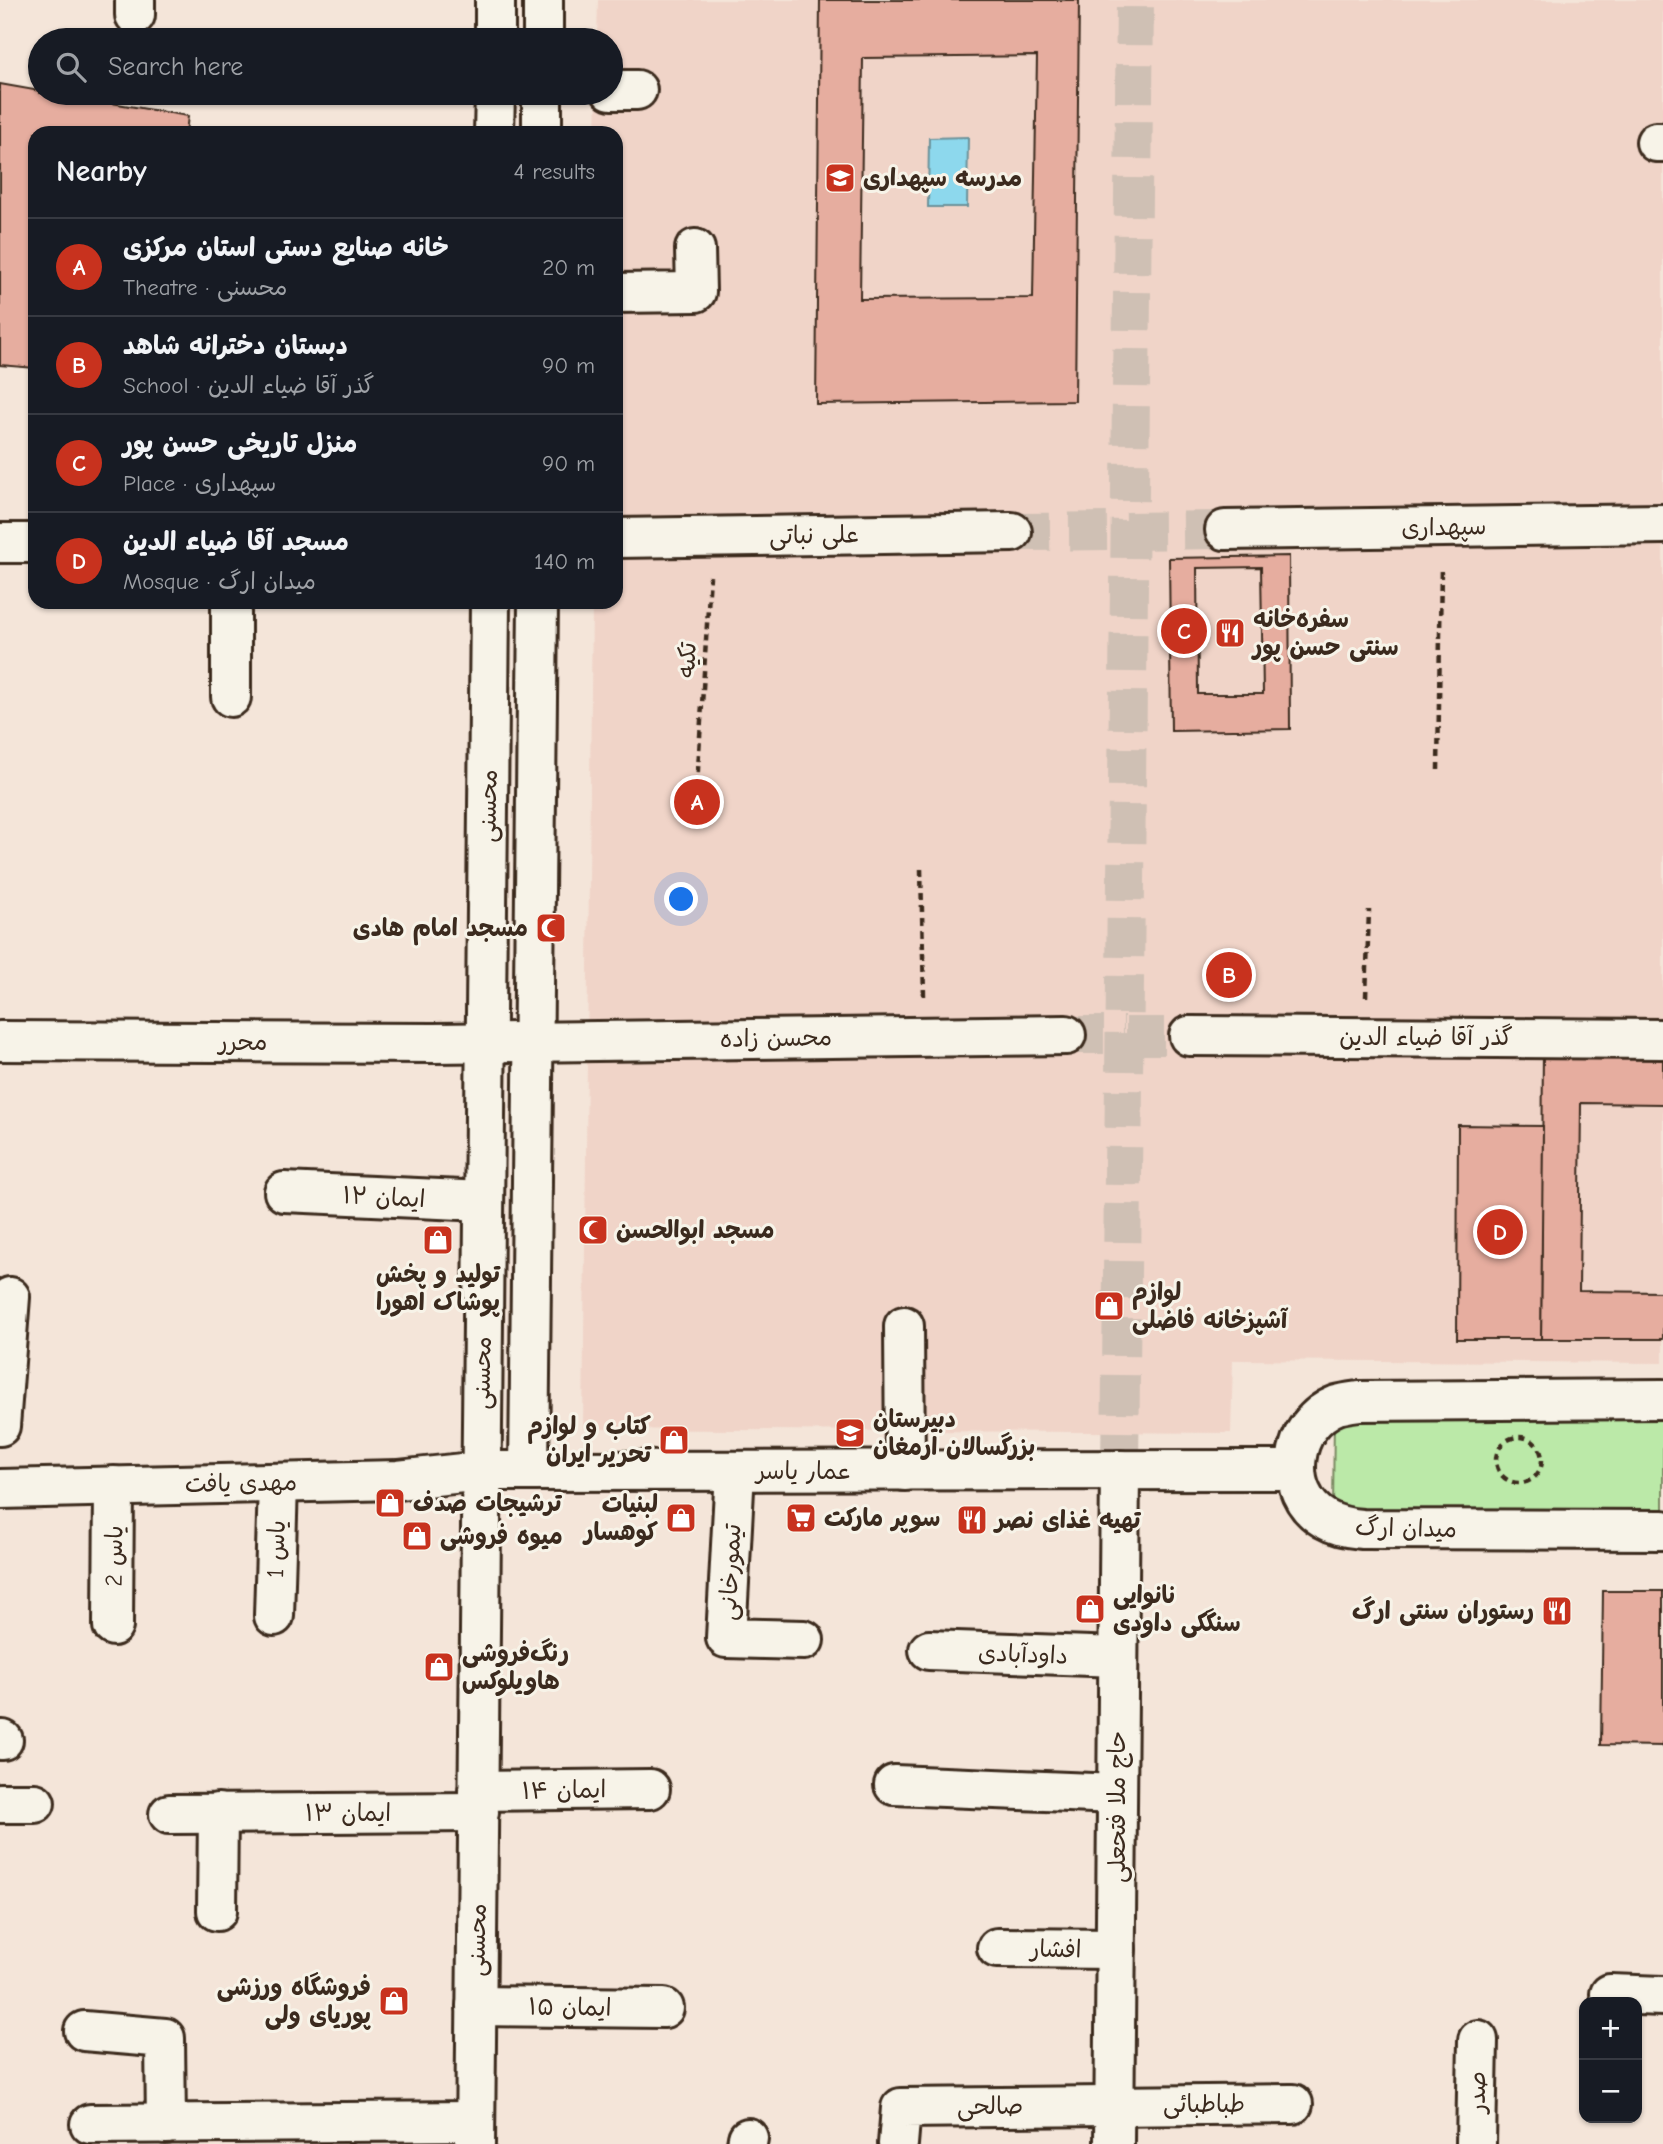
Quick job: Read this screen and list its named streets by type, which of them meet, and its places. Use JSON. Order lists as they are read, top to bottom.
{
  "streets": {
    "street": [
      "سپهداری",
      "علی نباتی",
      "محسنی",
      "گذر آقا ضیاء الدین",
      "محسن زاده",
      "محرر",
      "ایمان ۱۲",
      "عمار یاسر",
      "مهدی یافت",
      "میدان ارگ",
      "یاس 1",
      "یاس 2",
      "تیمورخانی",
      "داودآبادی",
      "ایمان ۱۴",
      "حاج ملا فتحعلی",
      "ایمان ۱۳",
      "افشار",
      "ایمان ۱۵",
      "صدر",
      "طباطبائی",
      "صالحی"
    ],
    "path": ["تکیه"]
  },
  "crossings": [
    ["علی نباتی", "تکیه"],
    ["محسنی", "محسن زاده"],
    ["محسنی", "محرر"],
    ["محسنی", "ایمان ۱۲"],
    ["محسنی", "عمار یاسر"],
    ["محسنی", "مهدی یافت"],
    ["محسنی", "ایمان ۱۴"],
    ["محسنی", "ایمان ۱۳"],
    ["محسنی", "ایمان ۱۵"],
    ["محسن زاده", "محرر"],
    ["عمار یاسر", "مهدی یافت"],
    ["عمار یاسر", "میدان ارگ"],
    ["عمار یاسر", "تیمورخانی"],
    ["عمار یاسر", "حاج ملا فتحعلی"],
    ["مهدی یافت", "یاس 1"],
    ["مهدی یافت", "یاس 2"],
    ["داودآبادی", "حاج ملا فتحعلی"],
    ["ایمان ۱۴", "ایمان ۱۳"],
    ["حاج ملا فتحعلی", "افشار"],
    ["حاج ملا فتحعلی", "طباطبائی"],
    ["حاج ملا فتحعلی", "صالحی"],
    ["طباطبائی", "صالحی"]
  ],
  "places": {
    "school or university": ["مدرسه سپهداری", "دبیرستان بزرگسالان ارمغان"],
    "restaurant": ["سفره‌خانه سنتی حسن پور", "تهیه غذای نصر", "رستوران سنتی ارگ"],
    "mosque": ["مسجد امام هادی", "مسجد ابوالحسن"],
    "shop": [
      "تولید و پخش پوشاک اهورا",
      "لوازم آشپزخانه فاضلی",
      "کتاب و لوازم تحریر ایران",
      "ترشیجات صدف",
      "لبنیات کوهسار",
      "میوه فروشی",
      "نانوایی سنگکی داودی",
      "رنگ‌فروشی هاویلوکس",
      "فروشگاه ورزشی پوریای ولی"
    ],
    "supermarket": ["سوپر مارکت"]
  },
  "page": {
    "search": "Search here",
    "heading": ["Nearby", "4 results"],
    "list": [
      {
        "mark": "A",
        "name": "خانه صنایع دستی استان مرکزی",
        "note": "Theatre · محسنی",
        "value": "20 m"
      },
      {
        "mark": "B",
        "name": "دبستان دخترانه شاهد",
        "note": "School · گذر آقا ضیاء الدین",
        "value": "90 m"
      },
      {
        "mark": "C",
        "name": "منزل تاریخی حسن پور",
        "note": "Place · سپهداری",
        "value": "90 m"
      },
      {
        "mark": "D",
        "name": "مسجد آقا ضیاء الدین",
        "note": "Mosque · میدان ارگ",
        "value": "140 m"
      }
    ],
    "pins": [
      "C",
      "A",
      "B",
      "D"
    ],
    "map_buttons": ["+", "−"]
  }
}
